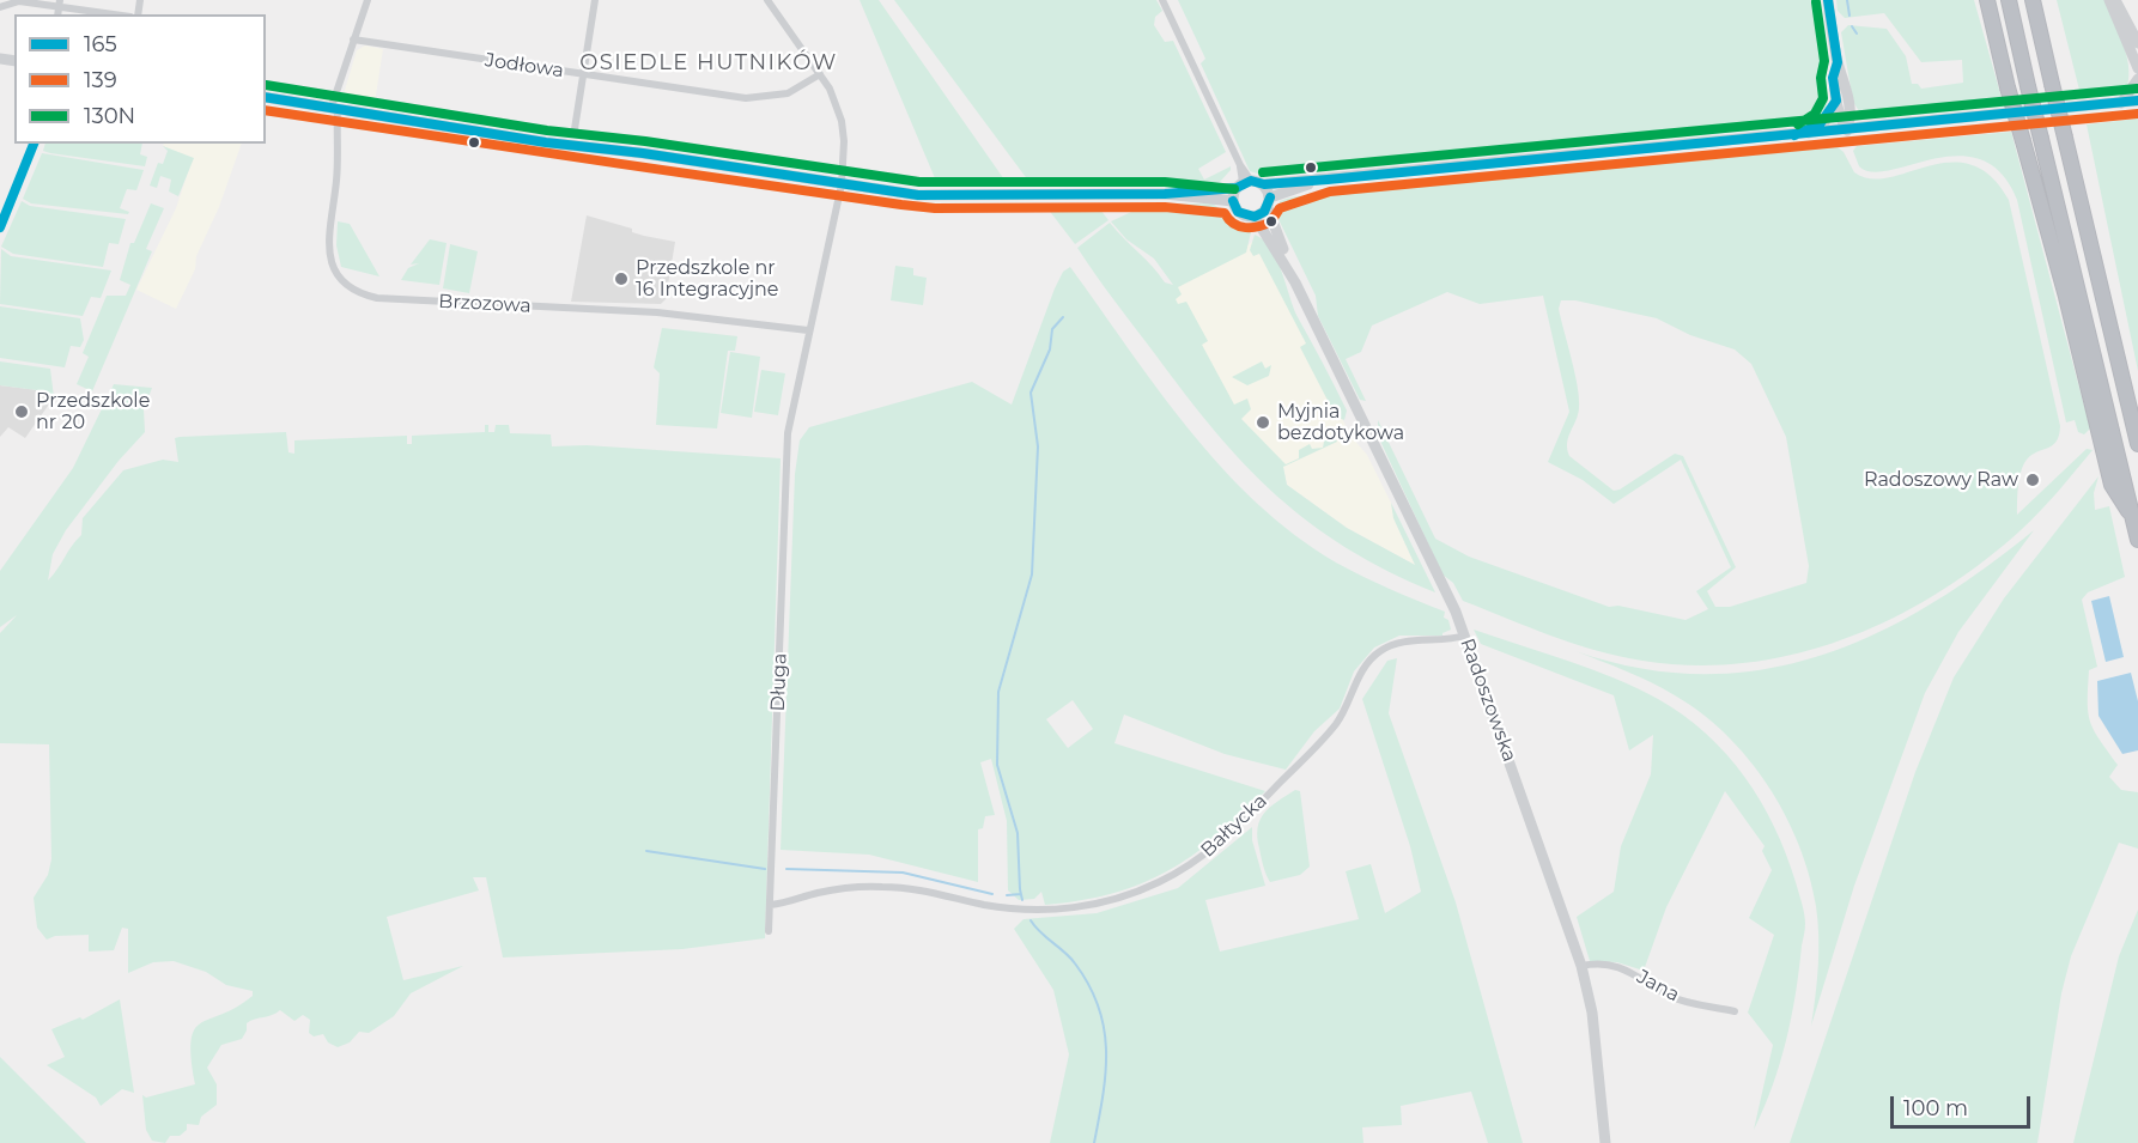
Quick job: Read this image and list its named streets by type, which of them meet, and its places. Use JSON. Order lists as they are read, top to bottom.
{
  "streets": {
    "street": [
      "Jodłowa",
      "Brzozowa",
      "Długa",
      "Radoszowska",
      "Bałtycka",
      "Jana"
    ]
  },
  "crossings": [
    ["Brzozowa", "Długa"],
    ["Długa", "Bałtycka"],
    ["Radoszowska", "Bałtycka"],
    ["Radoszowska", "Jana"]
  ],
  "districts": ["OSIEDLE HUTNIKÓW"],
  "places": [
    "Przedszkole nr 16 Integracyjne",
    "Przedszkole nr 20",
    "Myjnia bezdotykowa",
    "Radoszowy Raw"
  ],
  "lines": ["transit line 165", "transit line 130N", "transit line 139"],
  "legend": ["165", "139", "130N"],
  "scale_bar": "100 m"
}
